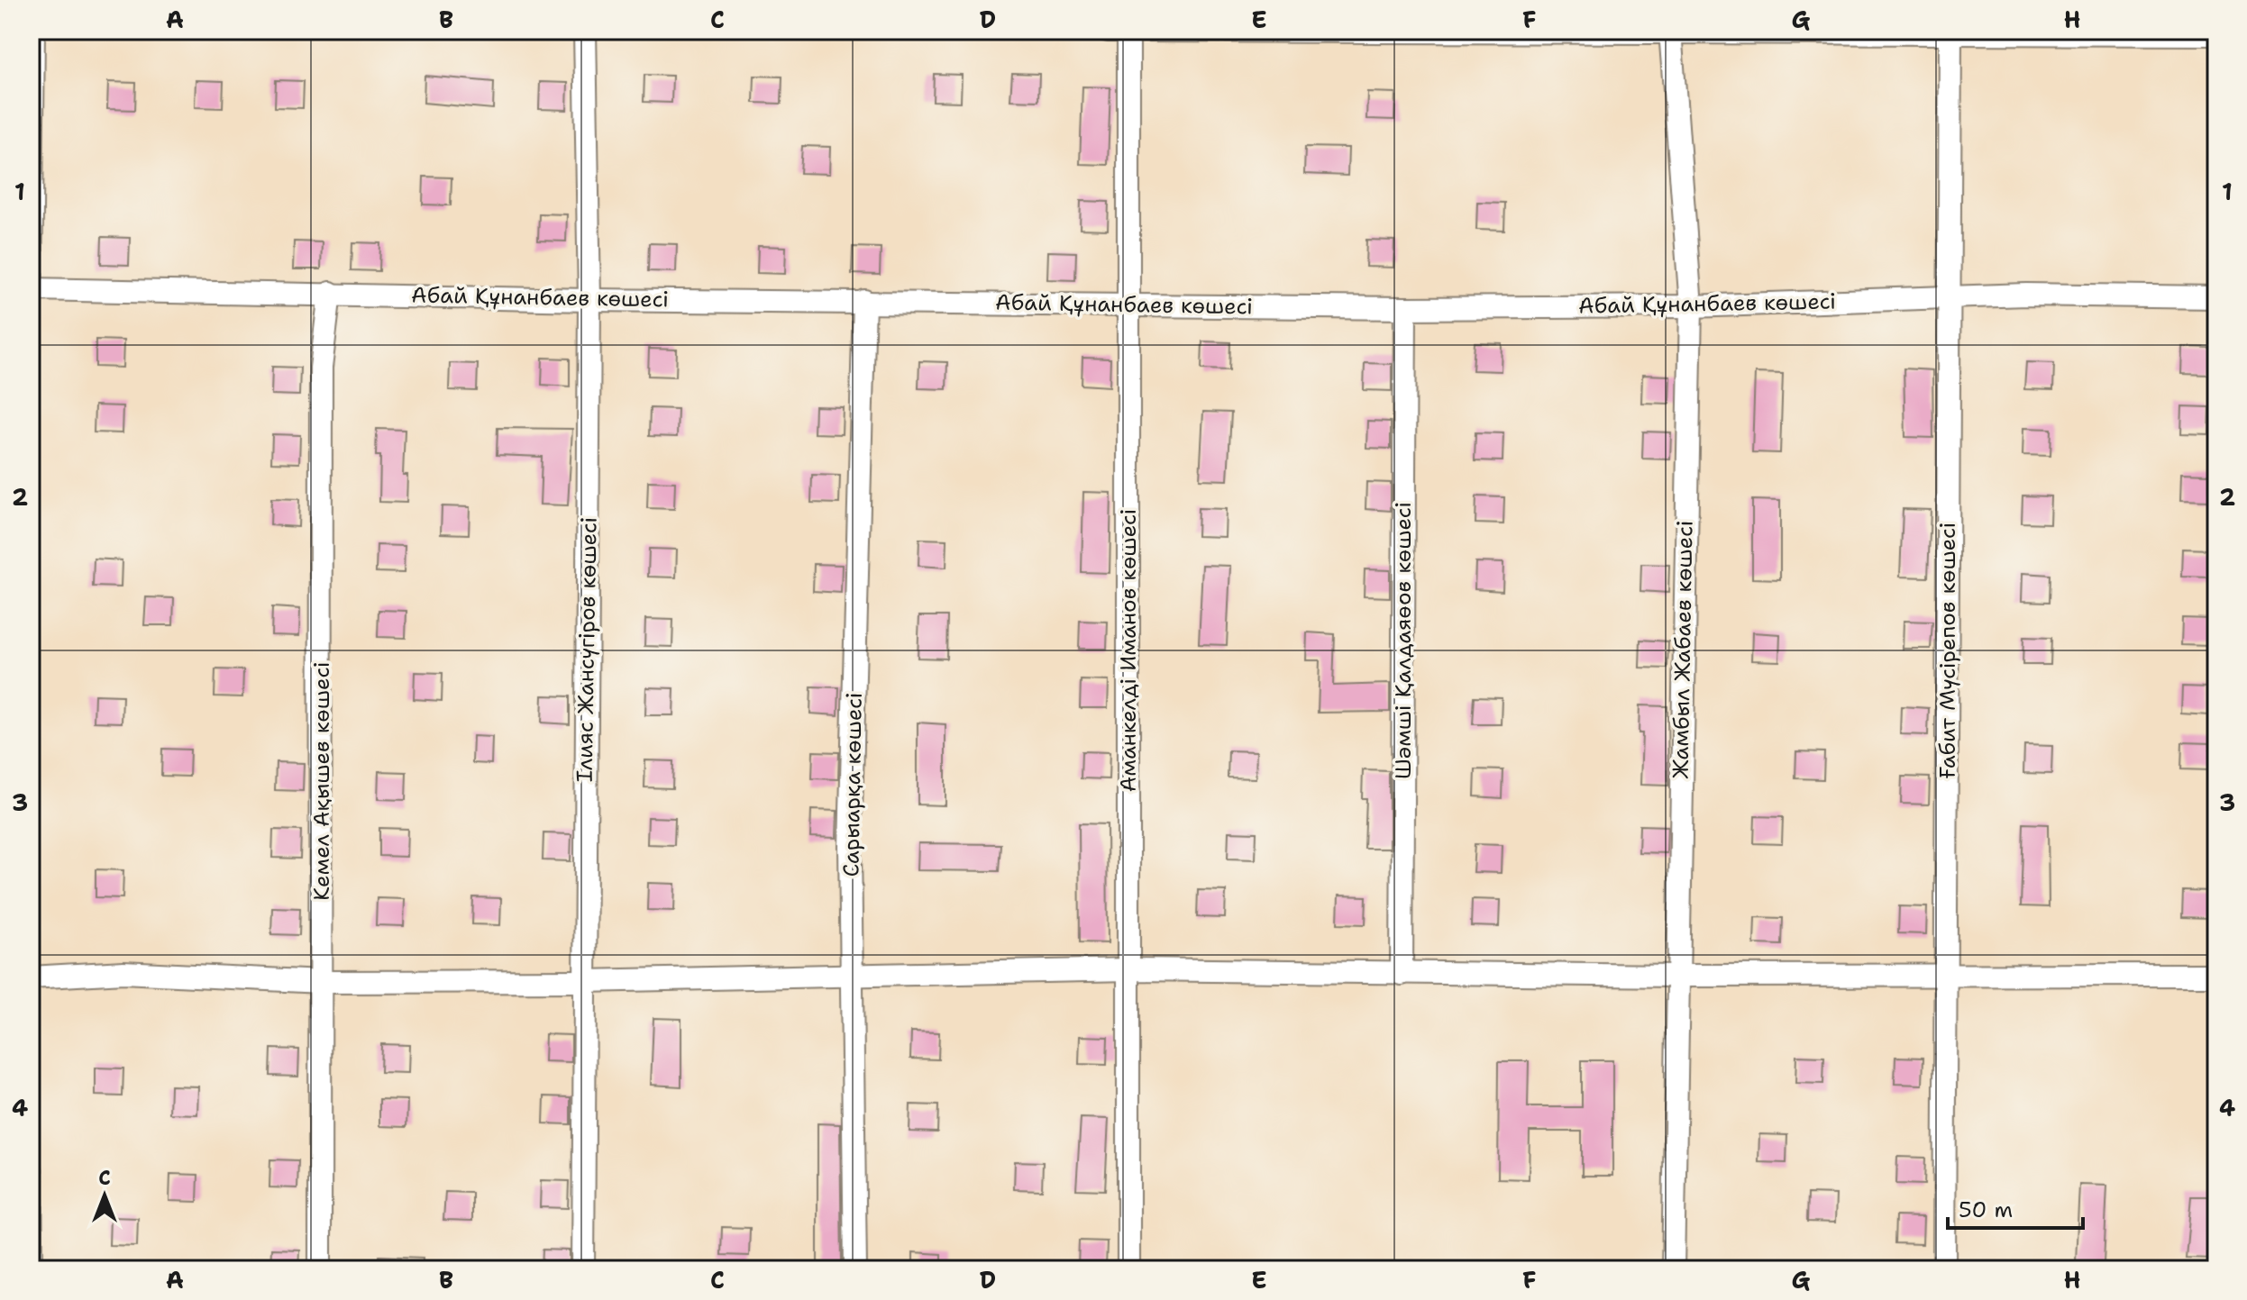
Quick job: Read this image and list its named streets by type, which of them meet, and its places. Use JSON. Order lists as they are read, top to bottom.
{
  "streets": {
    "street": [
      "Абай Құнанбаев көшесі",
      "Шәмші Қалдаяөов көшесі",
      "Ілияс Жансүгіров көшесі",
      "Жамбыл Жабаев көшесі",
      "Аманкелді Иманов көшесі",
      "Ғабит Мүсірепов көшесі",
      "Кемел Ақышев көшесі",
      "Сарыарқа көшесі"
    ]
  },
  "crossings": [
    ["Абай Құнанбаев көшесі", "Шәмші Қалдаяөов көшесі"],
    ["Абай Құнанбаев көшесі", "Ілияс Жансүгіров көшесі"],
    ["Абай Құнанбаев көшесі", "Жамбыл Жабаев көшесі"],
    ["Абай Құнанбаев көшесі", "Аманкелді Иманов көшесі"],
    ["Абай Құнанбаев көшесі", "Ғабит Мүсірепов көшесі"],
    ["Абай Құнанбаев көшесі", "Кемел Ақышев көшесі"],
    ["Абай Құнанбаев көшесі", "Сарыарқа көшесі"]
  ],
  "scale_bar": "50 m",
  "north": "top",
  "grid": {
    "columns": [
      "A",
      "B",
      "C",
      "D",
      "E",
      "F",
      "G",
      "H"
    ],
    "rows": [
      "1",
      "2",
      "3",
      "4"
    ]
  }
}
